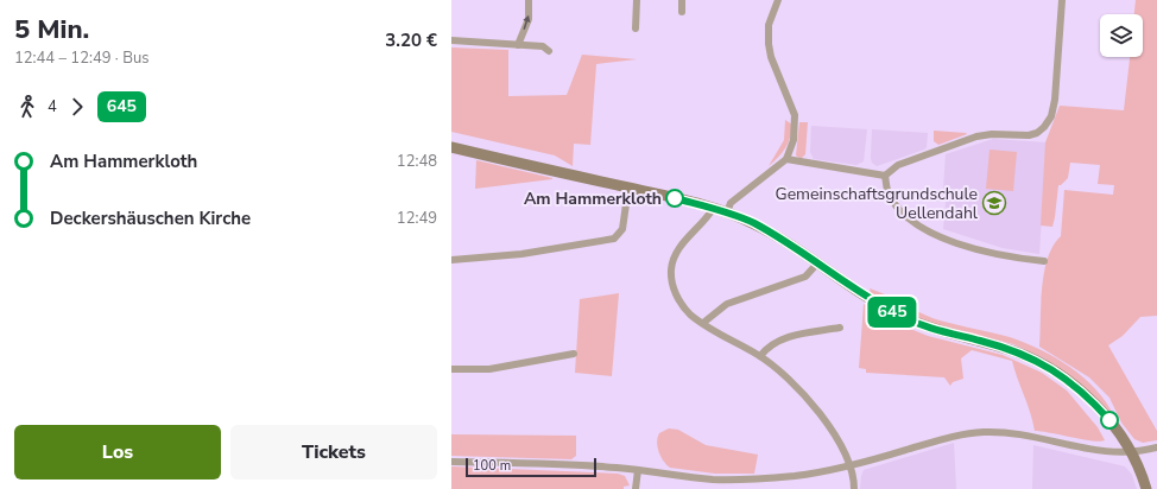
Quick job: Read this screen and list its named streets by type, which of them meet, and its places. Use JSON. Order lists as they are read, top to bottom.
{
  "places": {
    "other": ["Am Hammerkloth"],
    "school or university": ["Gemeinschaftsgrundschule Uellendahl"]
  },
  "lines": ["bus line 645"],
  "scale_bar": "100 m",
  "page": {
    "heading": ["5 Min.", "12:44 – 12:49 · Bus", "3.20 €"],
    "on_map": "645",
    "legs": ["4", "645"],
    "list": [
      {
        "name": "Am Hammerkloth",
        "value": "12:48"
      },
      {
        "name": "Deckershäuschen Kirche",
        "value": "12:49"
      }
    ],
    "buttons": ["Los", "Tickets"],
    "scale": "100 m"
  }
}
